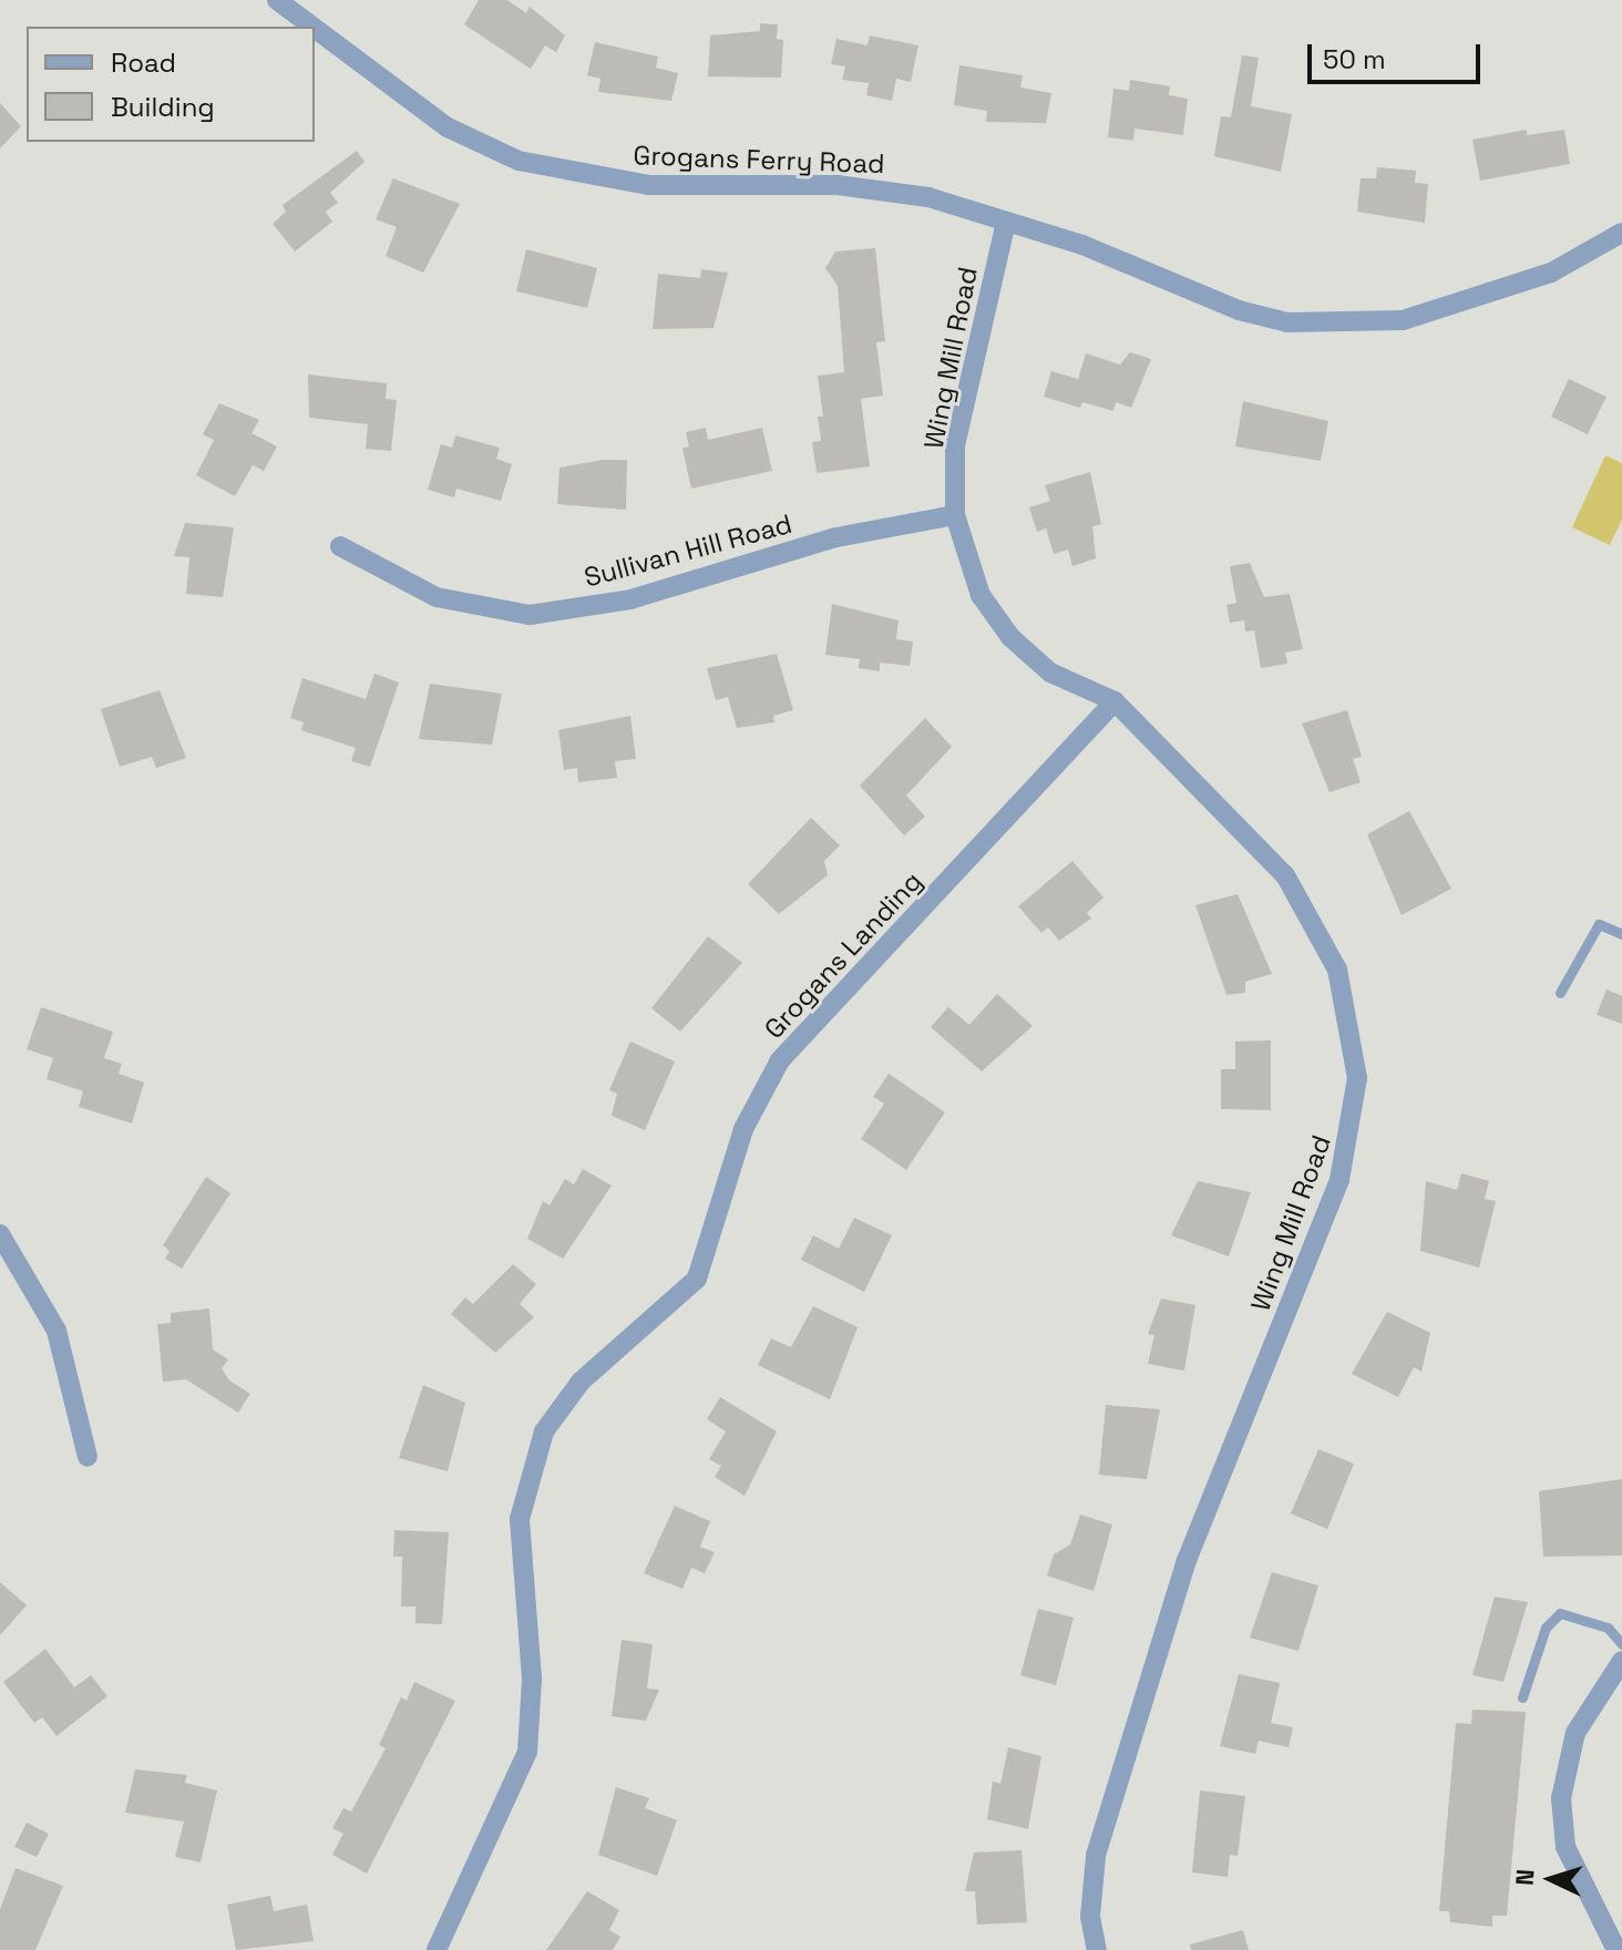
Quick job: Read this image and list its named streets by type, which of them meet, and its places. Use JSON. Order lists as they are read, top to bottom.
{
  "streets": {
    "street": [
      "Grogans Ferry Road",
      "Wing Mill Road",
      "Sullivan Hill Road",
      "Grogans Landing"
    ]
  },
  "crossings": [
    ["Grogans Ferry Road", "Wing Mill Road"],
    ["Wing Mill Road", "Sullivan Hill Road"],
    ["Wing Mill Road", "Grogans Landing"]
  ],
  "legend": ["Road", "Building"],
  "scale_bar": "50 m",
  "north": "left"
}
